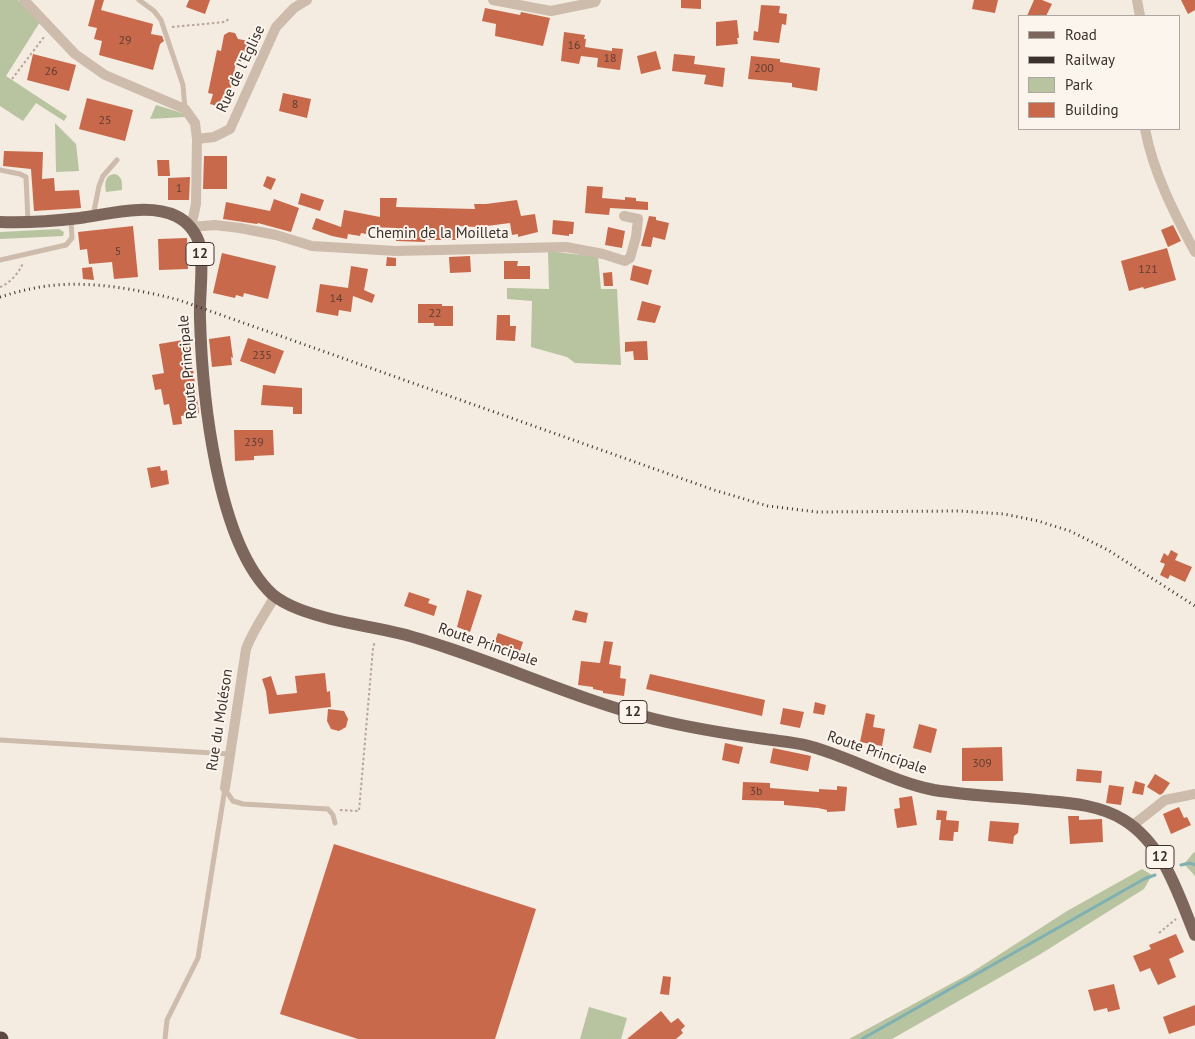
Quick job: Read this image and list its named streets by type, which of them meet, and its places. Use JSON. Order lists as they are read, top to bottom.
{
  "streets": {
    "main road": ["12", "Route Principale"],
    "street": ["Rue de l'Eglise", "Chemin de la Moilleta", "Rue du Moléson"]
  },
  "crossings": [
    ["Chemin de la Moilleta", "12"],
    ["Chemin de la Moilleta", "Route Principale"],
    ["12", "Route Principale"],
    ["Route Principale", "Rue du Moléson"]
  ],
  "house_numbers": [
    "29",
    "16",
    "18",
    "200",
    "26",
    "8",
    "25",
    "1",
    "5",
    "121",
    "14",
    "22",
    "235",
    "239",
    "309",
    "3b"
  ],
  "legend": [
    "Road",
    "Railway",
    "Park",
    "Building"
  ]
}
